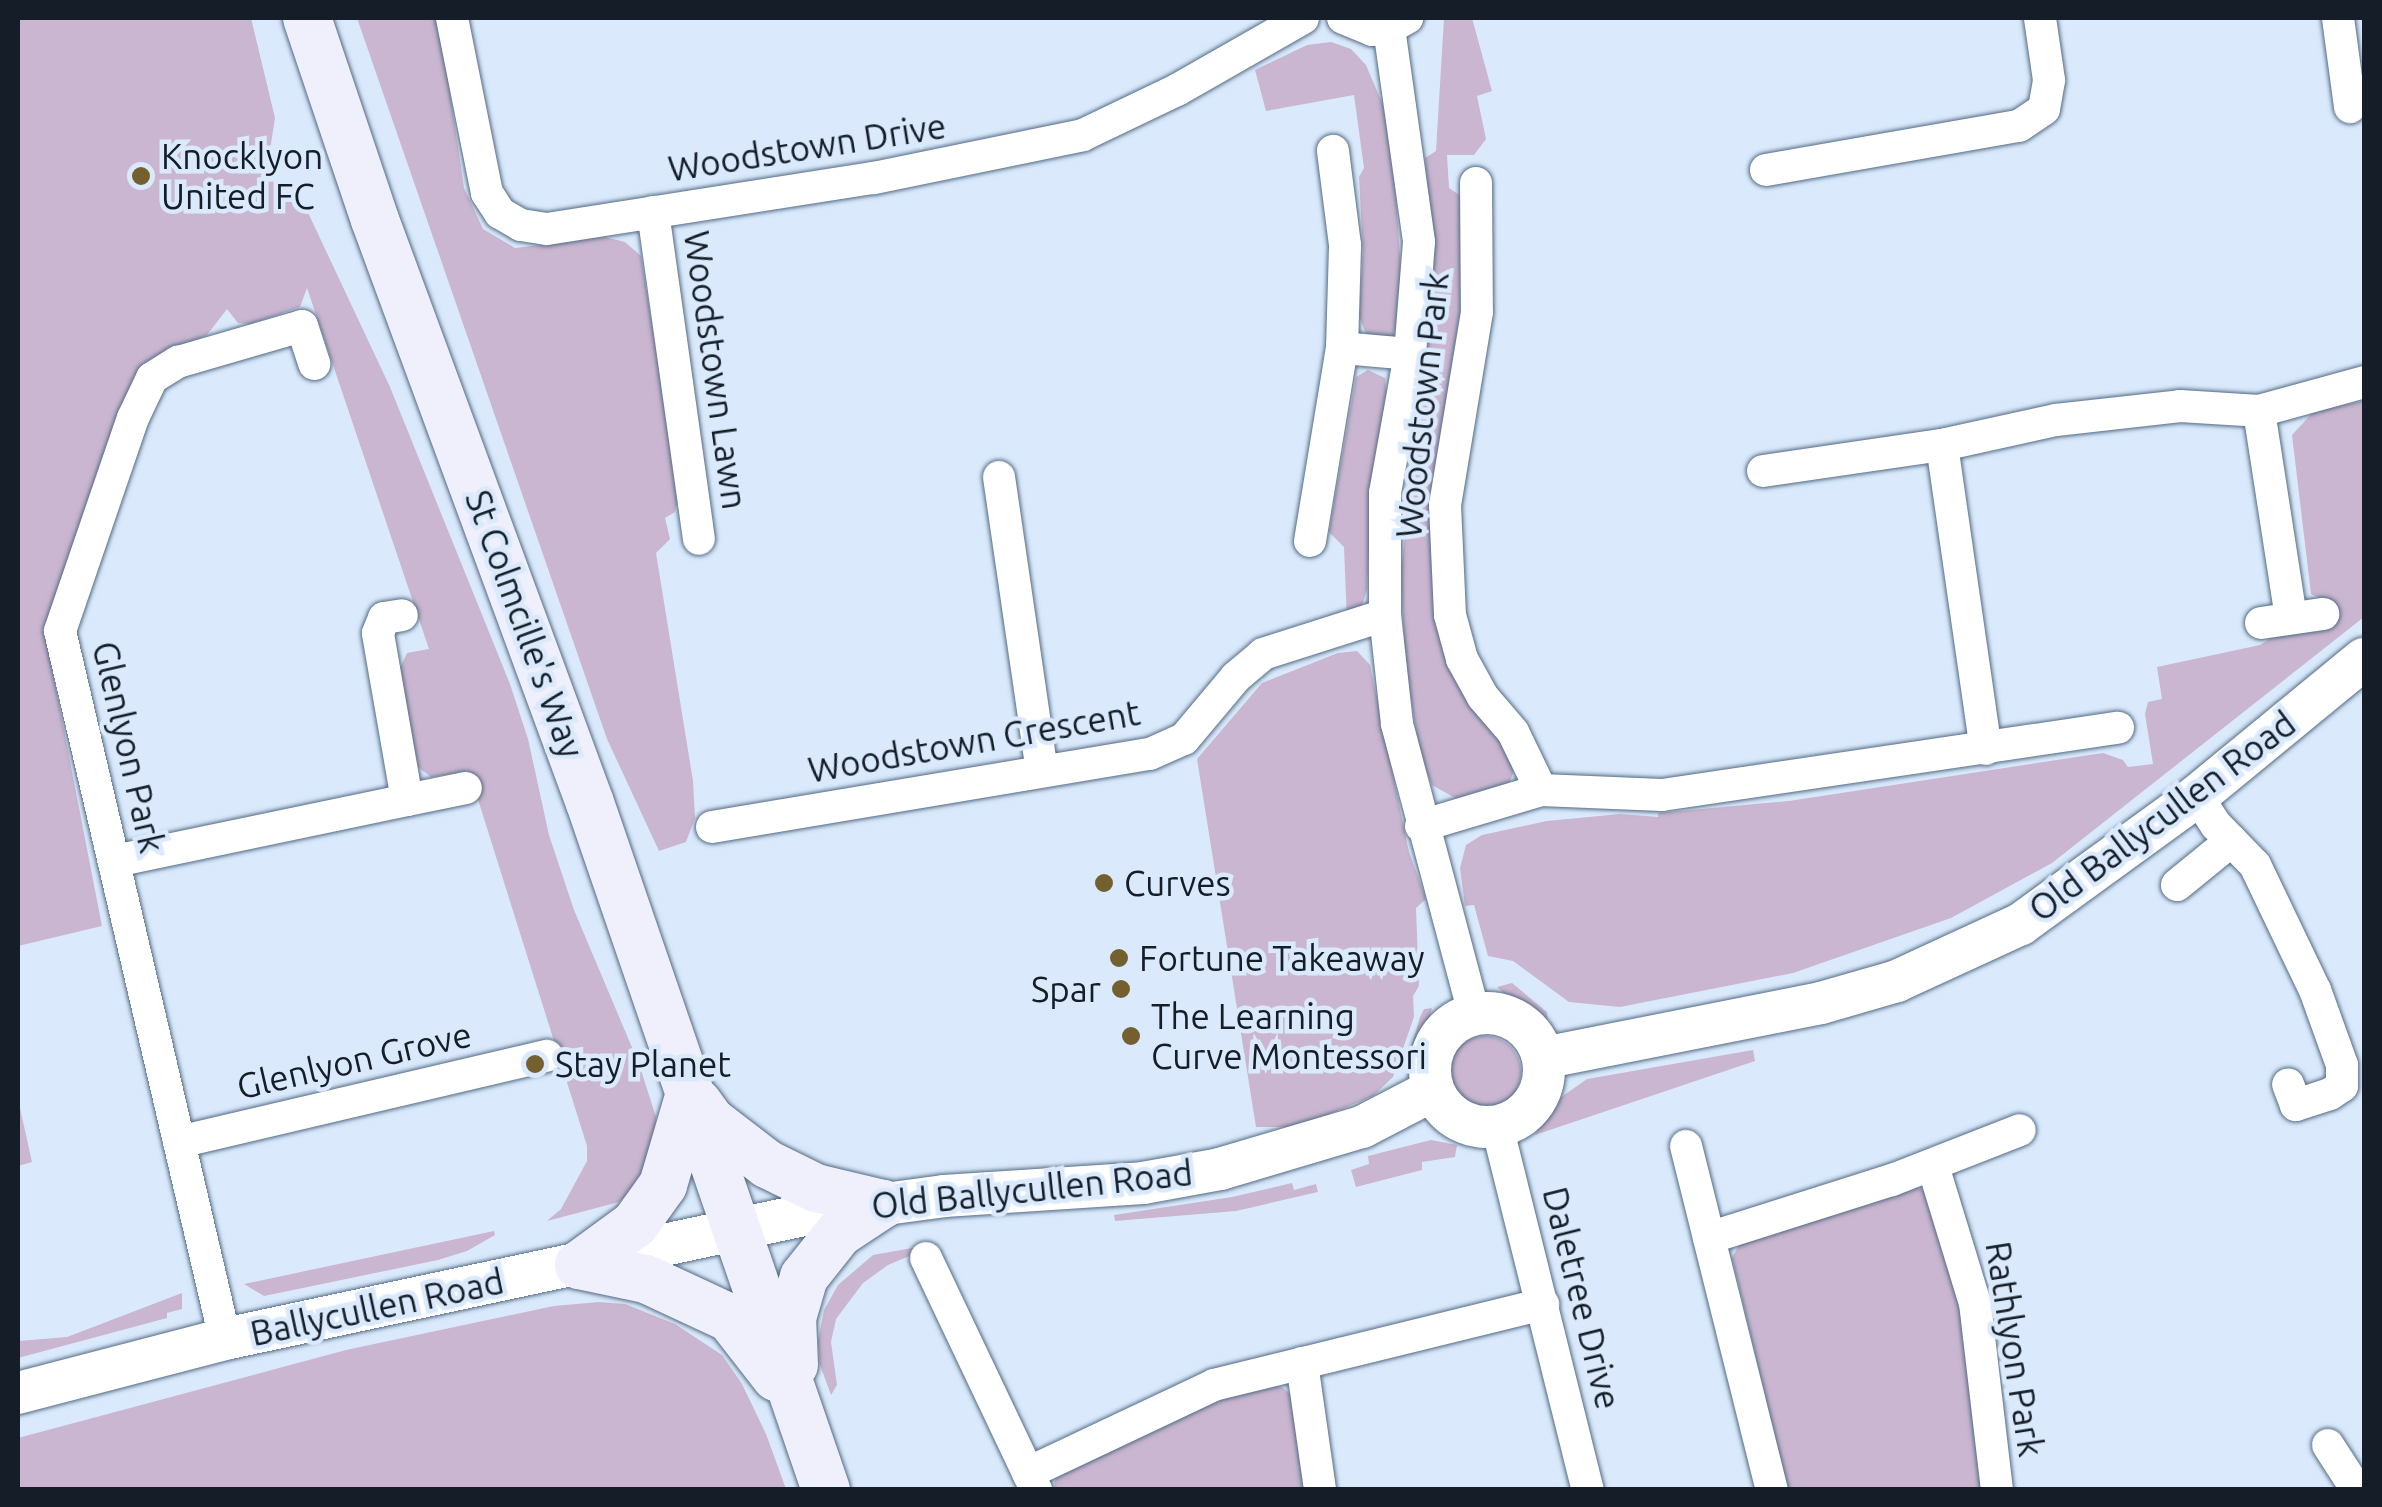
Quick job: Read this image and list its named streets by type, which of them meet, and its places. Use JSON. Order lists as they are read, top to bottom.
{
  "streets": {
    "main road": ["St Colmcille's Way"],
    "street": [
      "Woodstown Drive",
      "Woodstown Lawn",
      "Woodstown Park",
      "Woodstown Crescent",
      "Glenlyon Park",
      "Old Ballycullen Road",
      "Glenlyon Grove",
      "Daletree Drive",
      "Ballycullen Road",
      "Rathlyon Park"
    ]
  },
  "crossings": [
    ["Woodstown Drive", "Woodstown Lawn"],
    ["St Colmcille's Way", "Old Ballycullen Road"],
    ["St Colmcille's Way", "Ballycullen Road"],
    ["Glenlyon Park", "Glenlyon Grove"],
    ["Glenlyon Park", "Ballycullen Road"],
    ["Old Ballycullen Road", "Daletree Drive"],
    ["Old Ballycullen Road", "Ballycullen Road"]
  ],
  "places": [
    "Knocklyon United FC",
    "Curves",
    "Fortune Takeaway",
    "Spar",
    "The Learning Curve Montessori",
    "Stay Planet"
  ]
}
